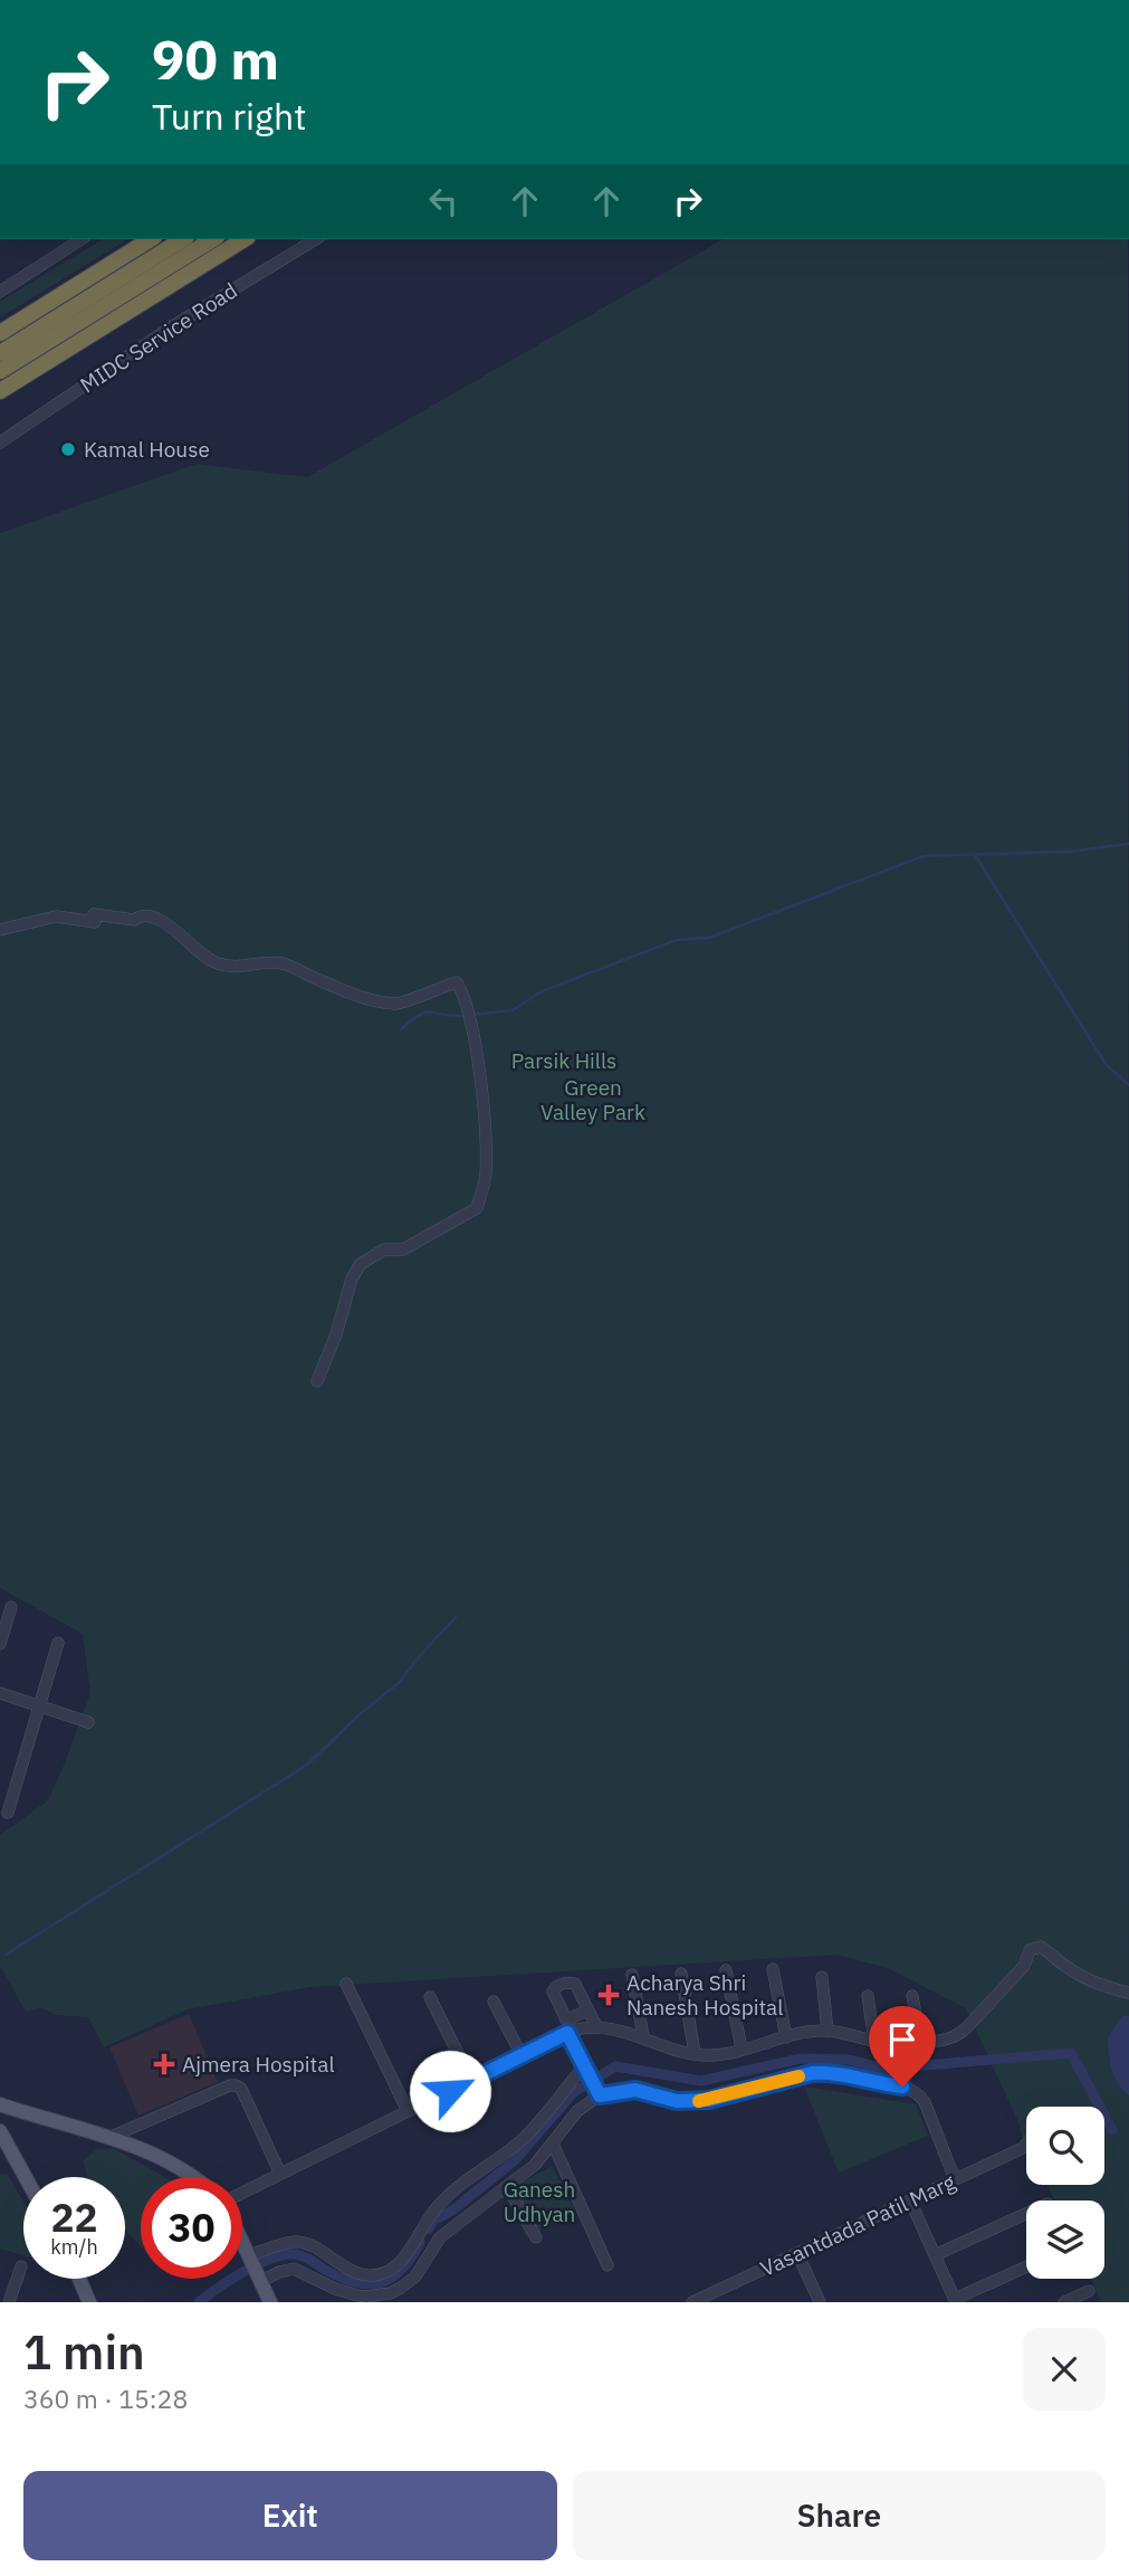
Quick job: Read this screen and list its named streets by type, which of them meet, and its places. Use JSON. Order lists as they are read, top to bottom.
{
  "streets": {
    "street": ["MIDC Service Road", "Vasantdada Patil Marg"]
  },
  "parks": ["Parsik Hills", "Green Valley Park", "Ganesh Udhyan"],
  "places": {
    "other": ["Kamal House"],
    "health": ["Acharya Shri Nanesh Hospital", "Ajmera Hospital"]
  },
  "page": {
    "turn": ["90 m", "Turn right"],
    "speed": "22 km/h",
    "limit": "30",
    "heading": ["1 min", "360 m · 15:28"],
    "buttons": ["Exit", "Share"]
  }
}
